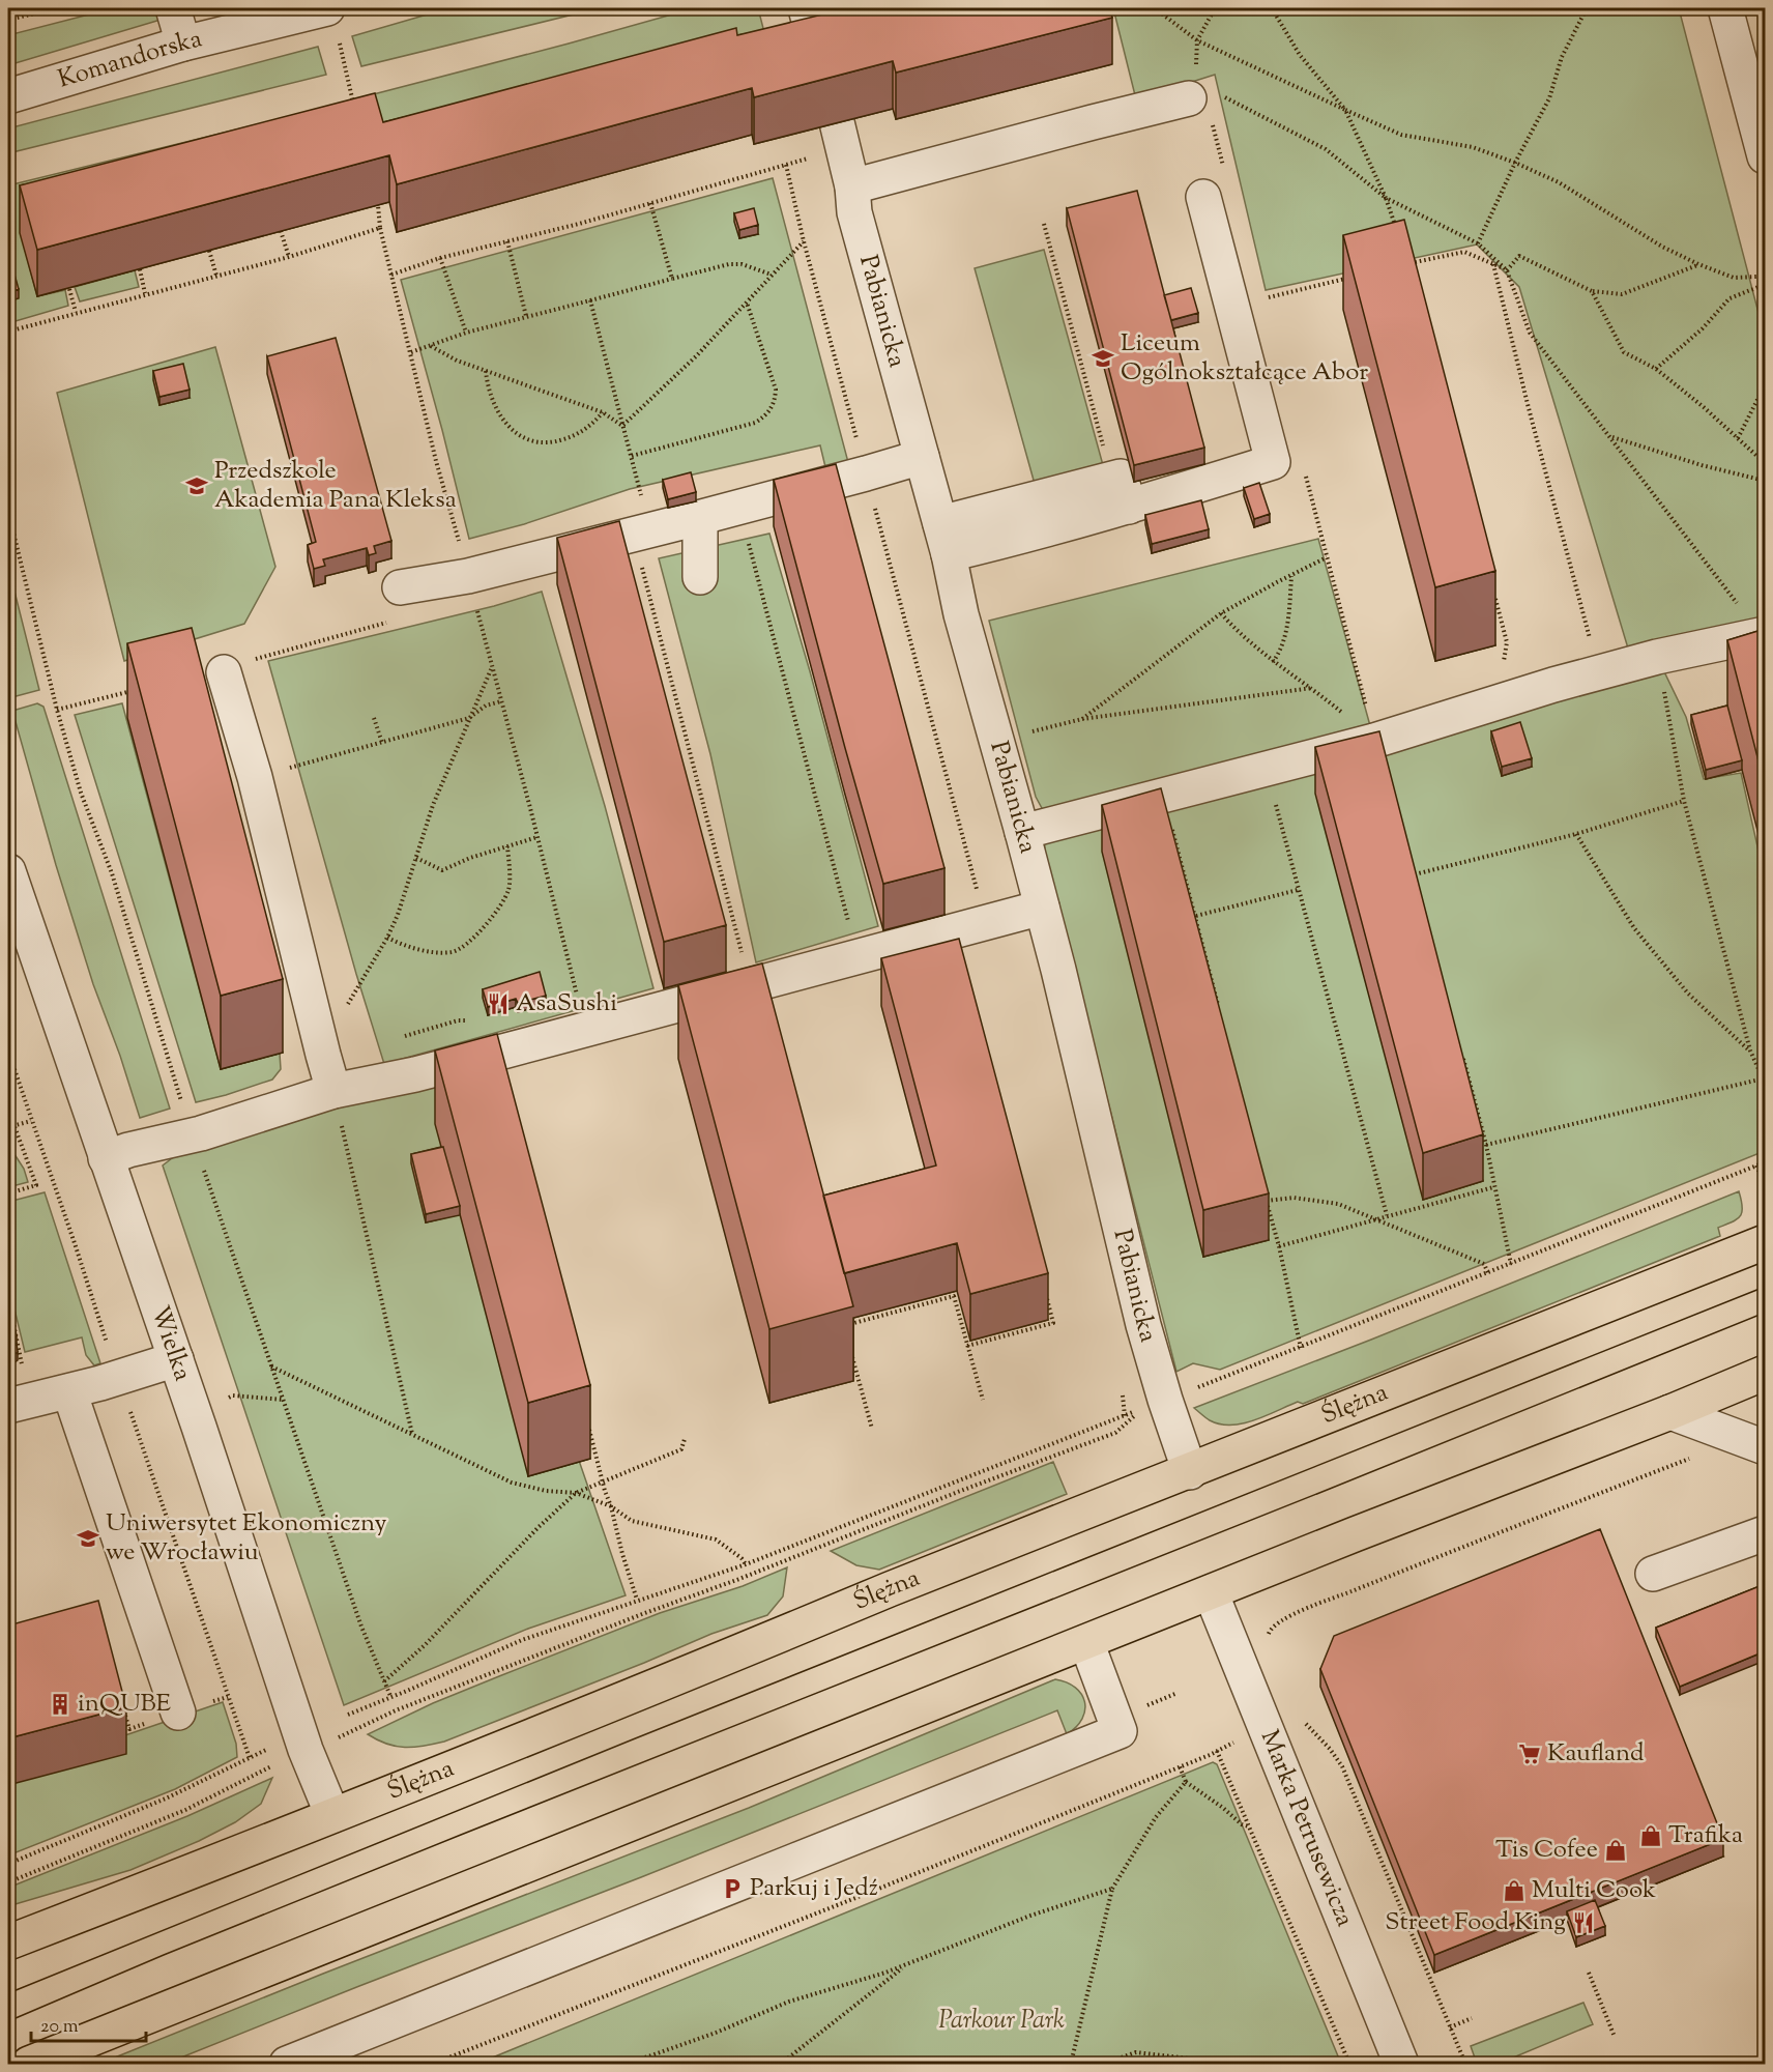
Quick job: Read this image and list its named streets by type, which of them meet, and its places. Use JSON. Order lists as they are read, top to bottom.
{
  "streets": {
    "main road": ["Ślężna"],
    "street": [
      "Komandorska",
      "Pabianicka",
      "Wielka",
      "Marka Petrusewicza"
    ]
  },
  "crossings": [
    ["Pabianicka", "Ślężna"],
    ["Wielka", "Ślężna"]
  ],
  "parks": ["Parkour Park"],
  "places": {
    "school or university": ["Liceum Ogólnokształcące Abor", "Przedszkole Akademia Pana Kleksa", "Uniwersytet Ekonomiczny we Wrocławiu"],
    "restaurant": ["AsaSushi", "Street Food King"],
    "building": ["inQUBE"],
    "supermarket": ["Kaufland"],
    "shop": ["Trafika", "Tis Cofee", "Multi Cook"],
    "parking": ["Parkuj i Jedź"]
  },
  "scale_bar": "20 m"
}
